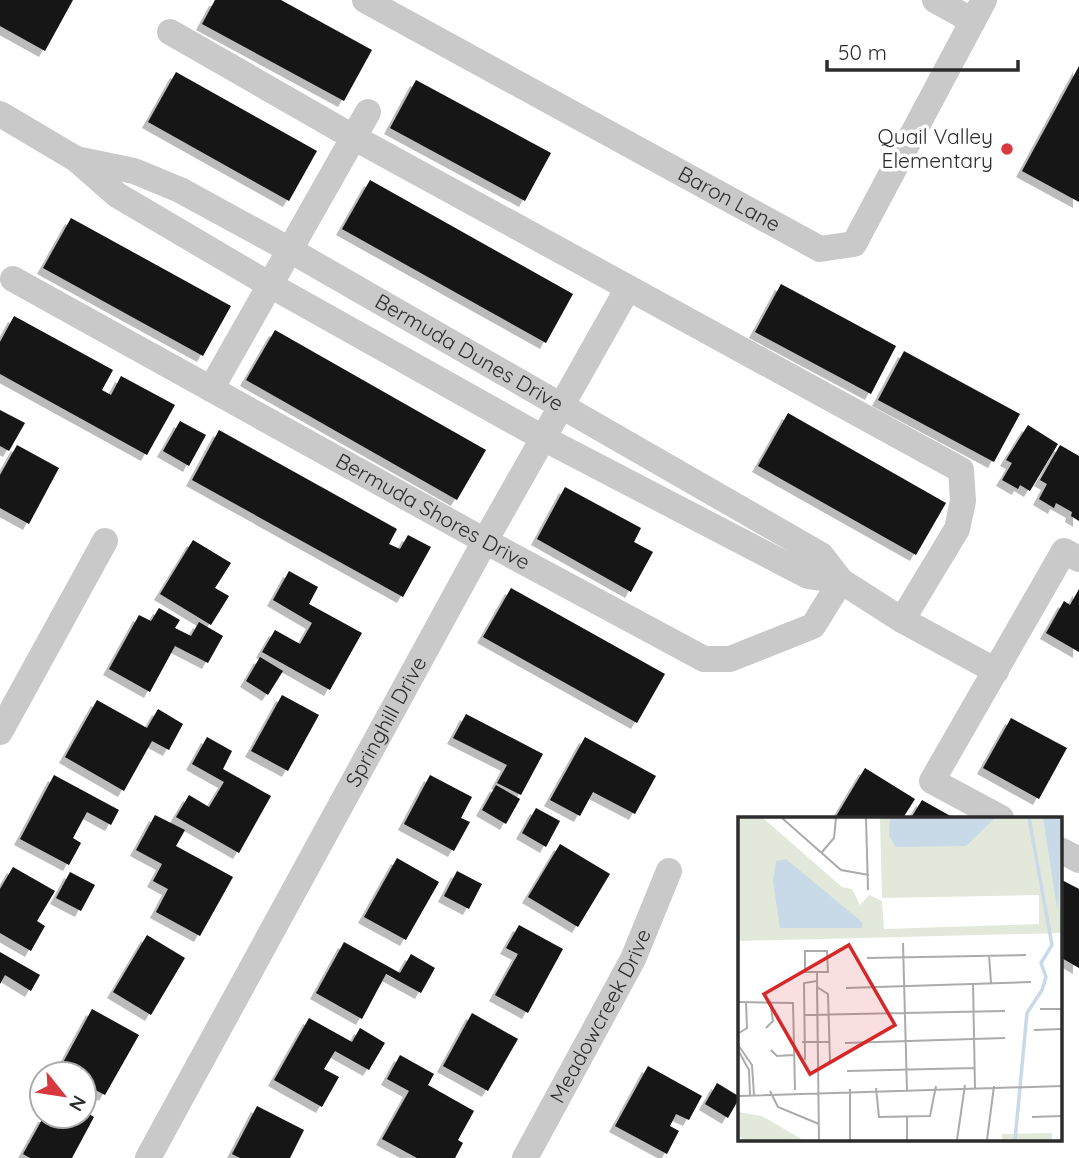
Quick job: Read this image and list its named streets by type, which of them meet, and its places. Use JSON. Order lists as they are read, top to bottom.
{
  "streets": {
    "street": [
      "Baron Lane",
      "Bermuda Dunes Drive",
      "Bermuda Shores Drive",
      "Springhill Drive",
      "Meadowcreek Drive"
    ]
  },
  "crossings": [
    ["Bermuda Dunes Drive", "Bermuda Shores Drive"],
    ["Bermuda Dunes Drive", "Springhill Drive"],
    ["Bermuda Shores Drive", "Springhill Drive"]
  ],
  "places": ["Quail Valley Elementary"],
  "scale_bar": "50 m",
  "north": "bottom right"
}
